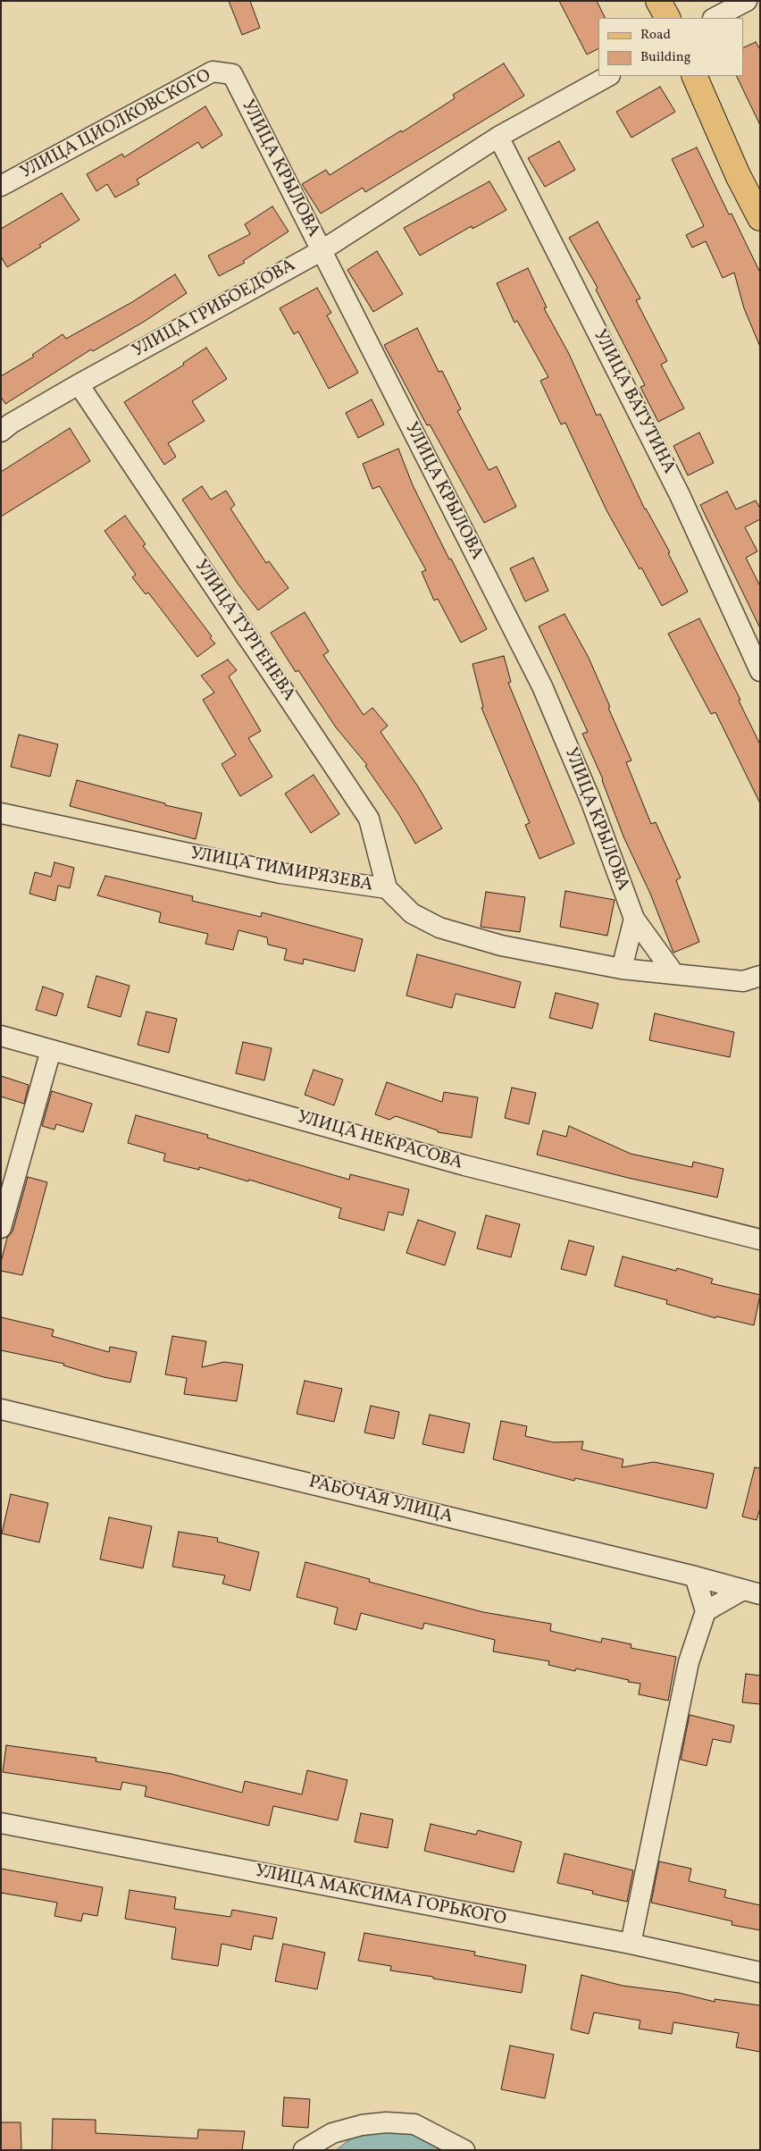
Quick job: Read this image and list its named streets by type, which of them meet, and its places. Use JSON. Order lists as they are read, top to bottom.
{
  "streets": {
    "street": [
      "УЛИЦА ЦИОЛКОВСКОГО",
      "УЛИЦА КРЫЛОВА",
      "УЛИЦА ГРИБОЕДОВА",
      "УЛИЦА ВАТУТИНА",
      "УЛИЦА ТУРГЕНЕВА",
      "УЛИЦА ТИМИРЯЗЕВА",
      "УЛИЦА НЕКРАСОВА",
      "РАБОЧАЯ УЛИЦА",
      "УЛИЦА МАКСИМА ГОРЬКОГО"
    ]
  },
  "crossings": [
    ["УЛИЦА ЦИОЛКОВСКОГО", "УЛИЦА КРЫЛОВА"],
    ["УЛИЦА КРЫЛОВА", "УЛИЦА ГРИБОЕДОВА"],
    ["УЛИЦА КРЫЛОВА", "УЛИЦА ТИМИРЯЗЕВА"],
    ["УЛИЦА ГРИБОЕДОВА", "УЛИЦА ВАТУТИНА"],
    ["УЛИЦА ГРИБОЕДОВА", "УЛИЦА ТУРГЕНЕВА"],
    ["УЛИЦА ТУРГЕНЕВА", "УЛИЦА ТИМИРЯЗЕВА"]
  ],
  "legend": ["Road", "Building"]
}
